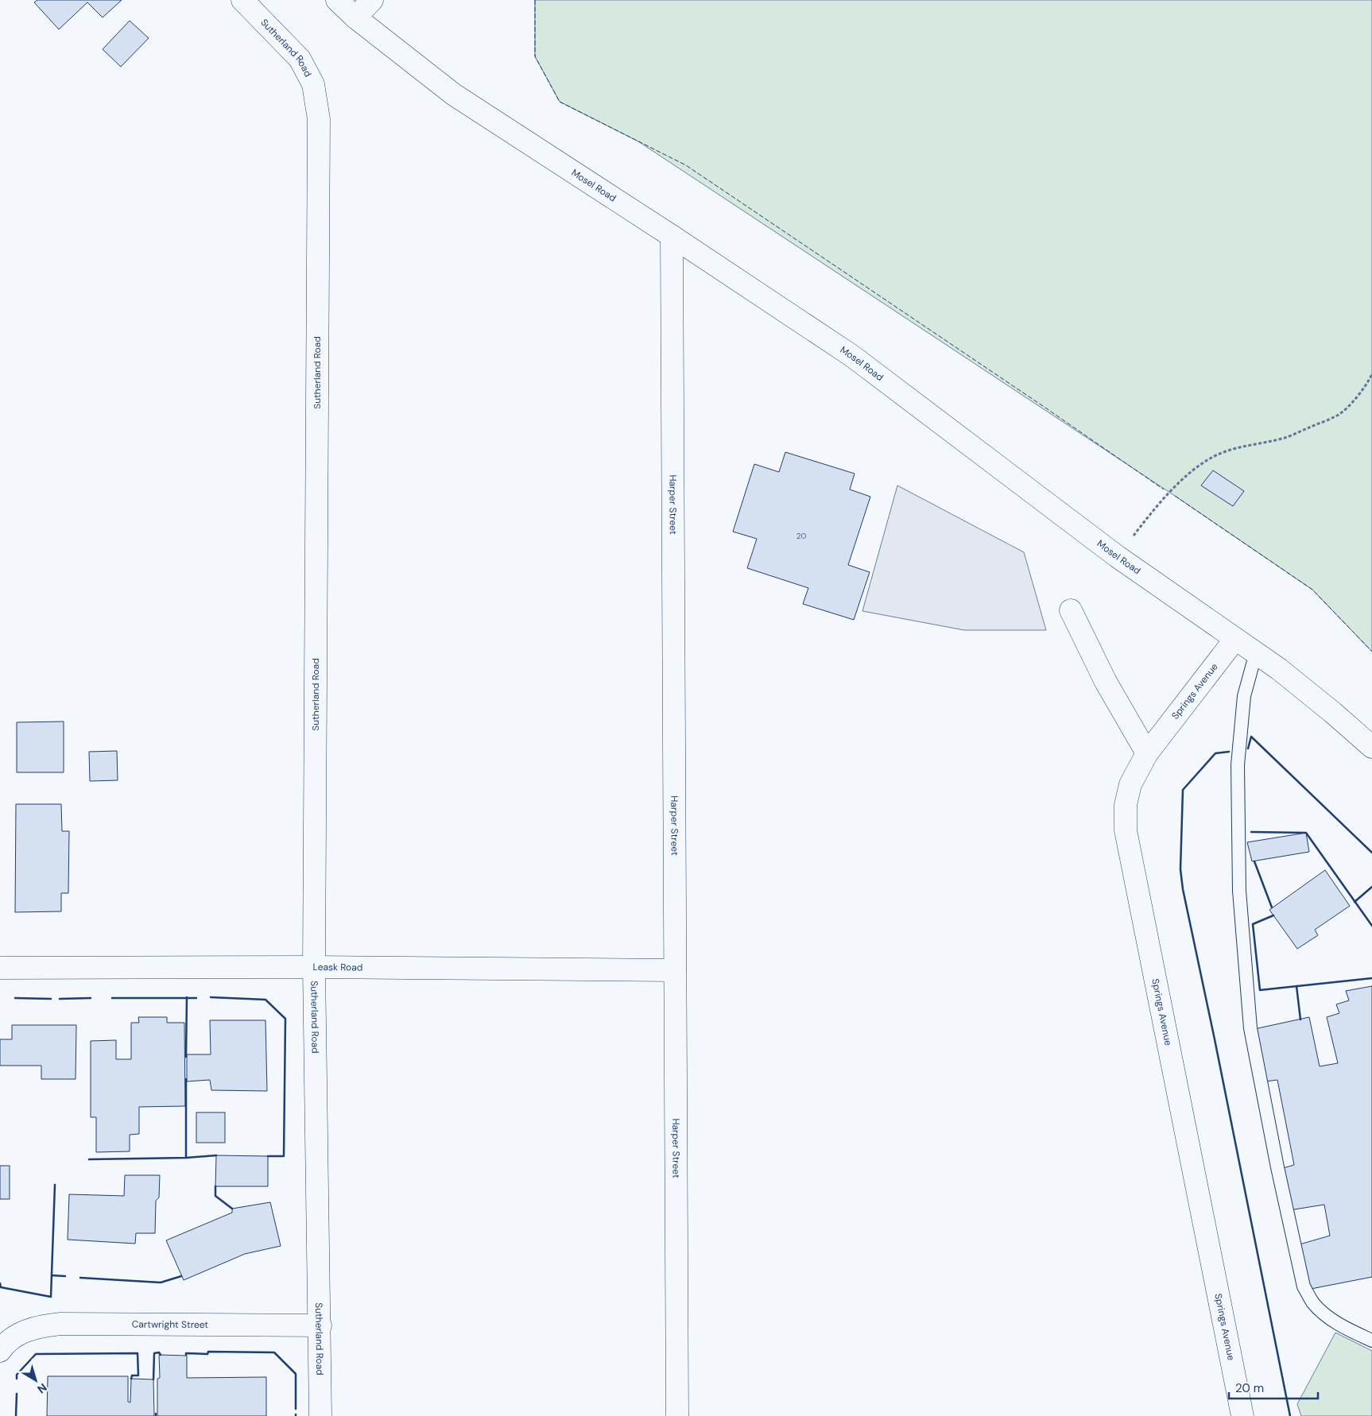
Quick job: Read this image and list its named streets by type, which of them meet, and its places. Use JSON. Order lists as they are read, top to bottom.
{
  "streets": {
    "street": [
      "Sutherland Road",
      "Mosel Road",
      "Harper Street",
      "Springs Avenue",
      "Leask Road",
      "Cartwright Street"
    ]
  },
  "crossings": [
    ["Sutherland Road", "Leask Road"],
    ["Sutherland Road", "Cartwright Street"],
    ["Mosel Road", "Harper Street"],
    ["Mosel Road", "Springs Avenue"],
    ["Harper Street", "Leask Road"]
  ],
  "house_numbers": ["20"],
  "scale_bar": "20 m",
  "north": "bottom right"
}
